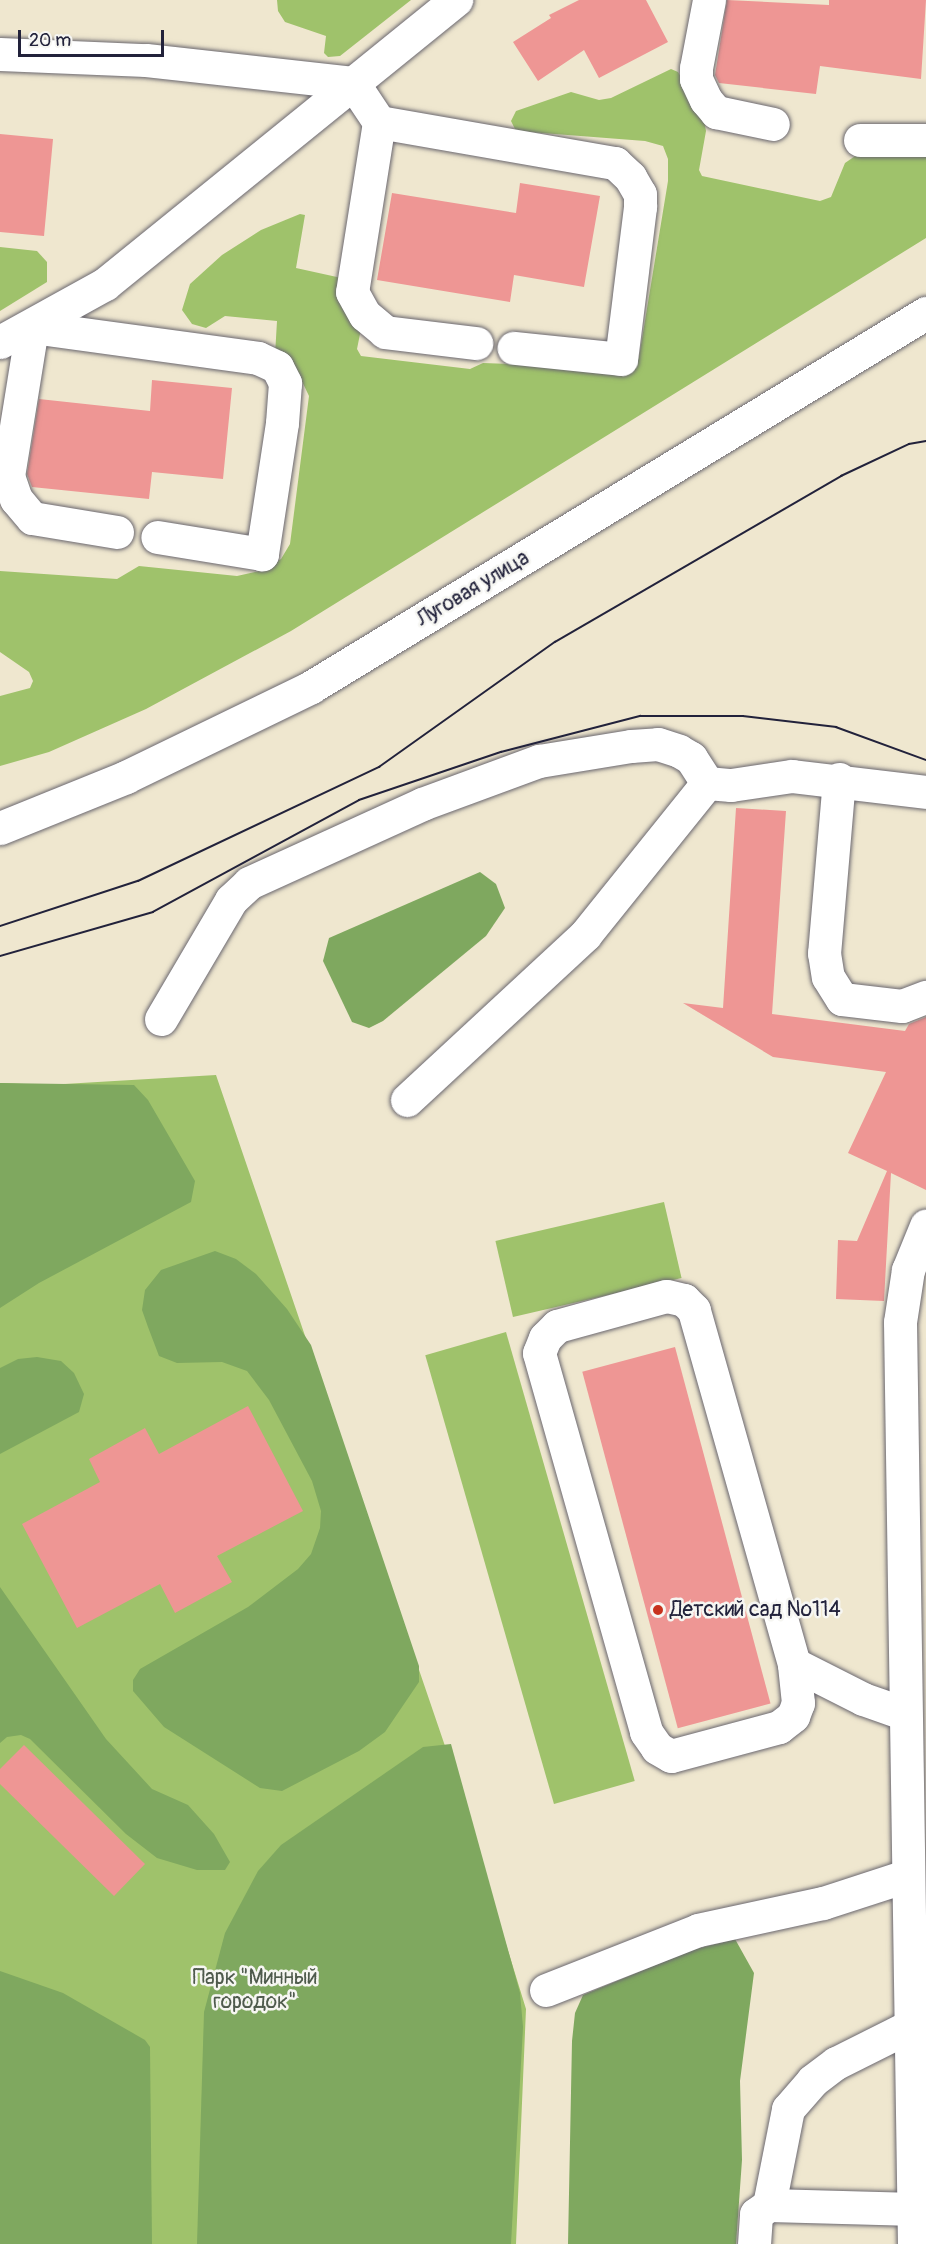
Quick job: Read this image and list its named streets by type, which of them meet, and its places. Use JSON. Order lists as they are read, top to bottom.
{
  "streets": {
    "main road": ["Луговая улица"]
  },
  "parks": ["Парк \"Минный городок\""],
  "places": ["Детский сад №114"],
  "scale_bar": "20 m"
}
